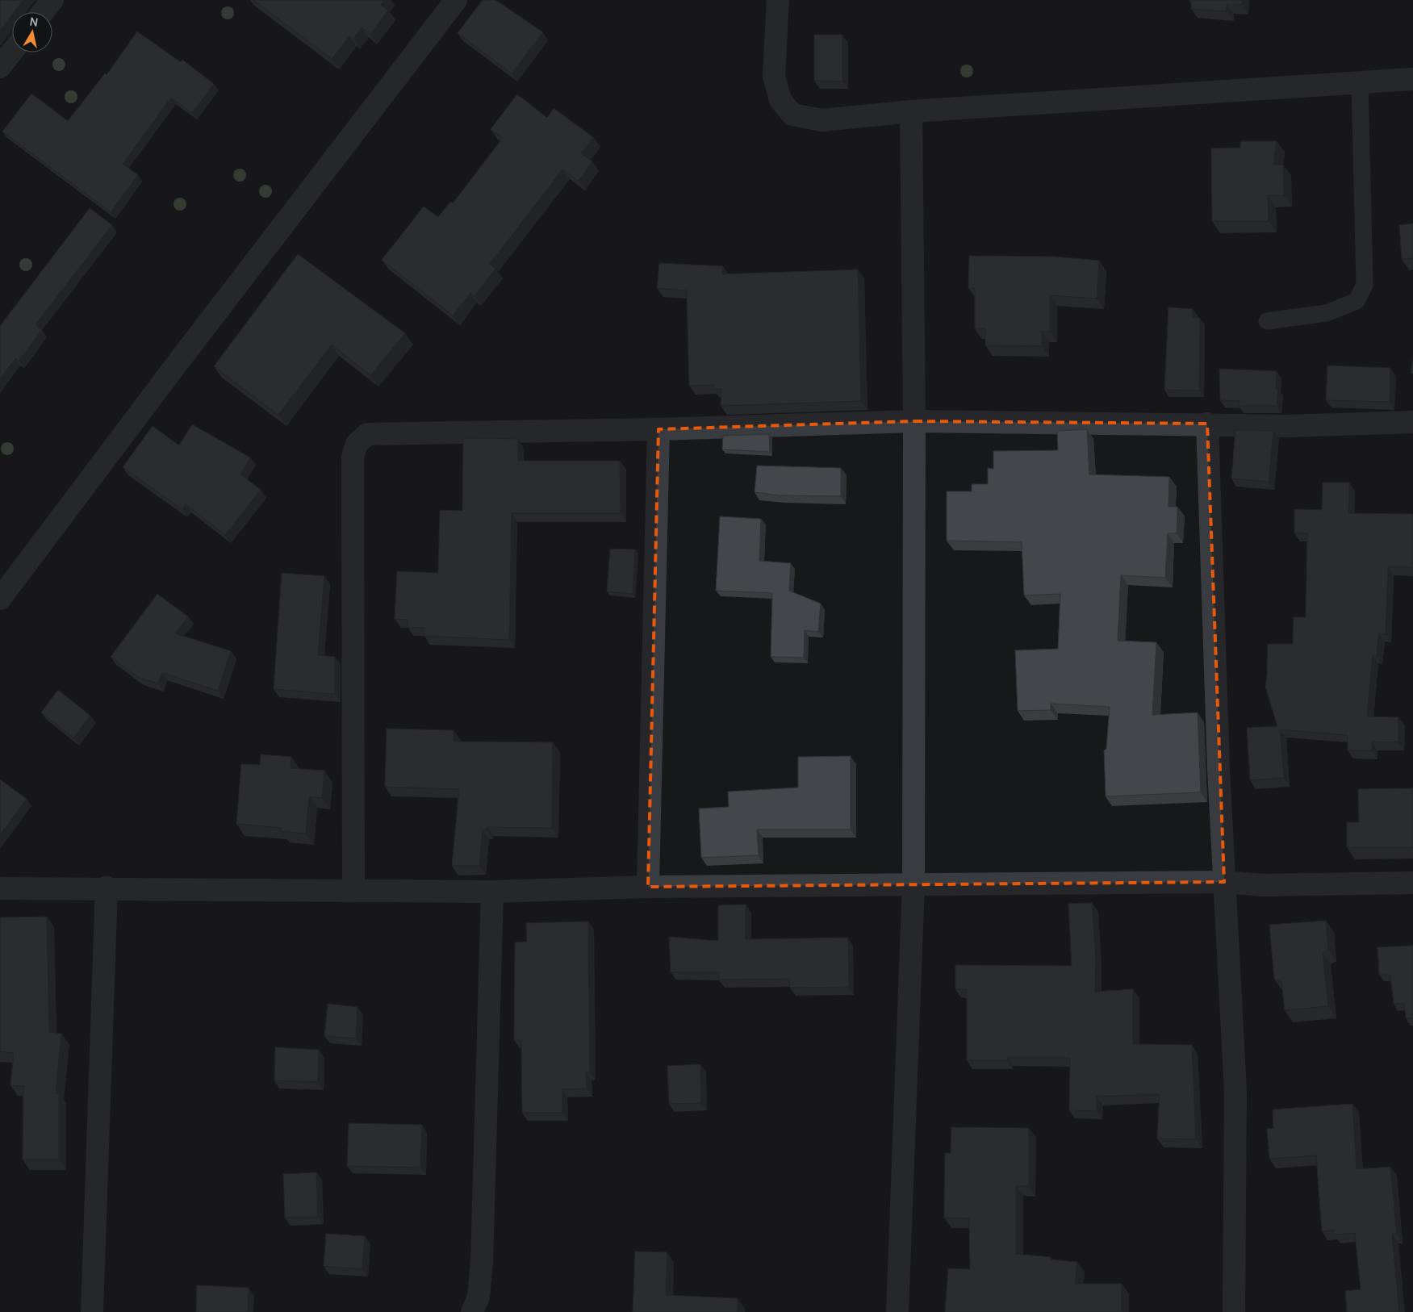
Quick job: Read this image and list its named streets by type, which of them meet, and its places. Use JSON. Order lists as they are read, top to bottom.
{
  "north": "top"
}
